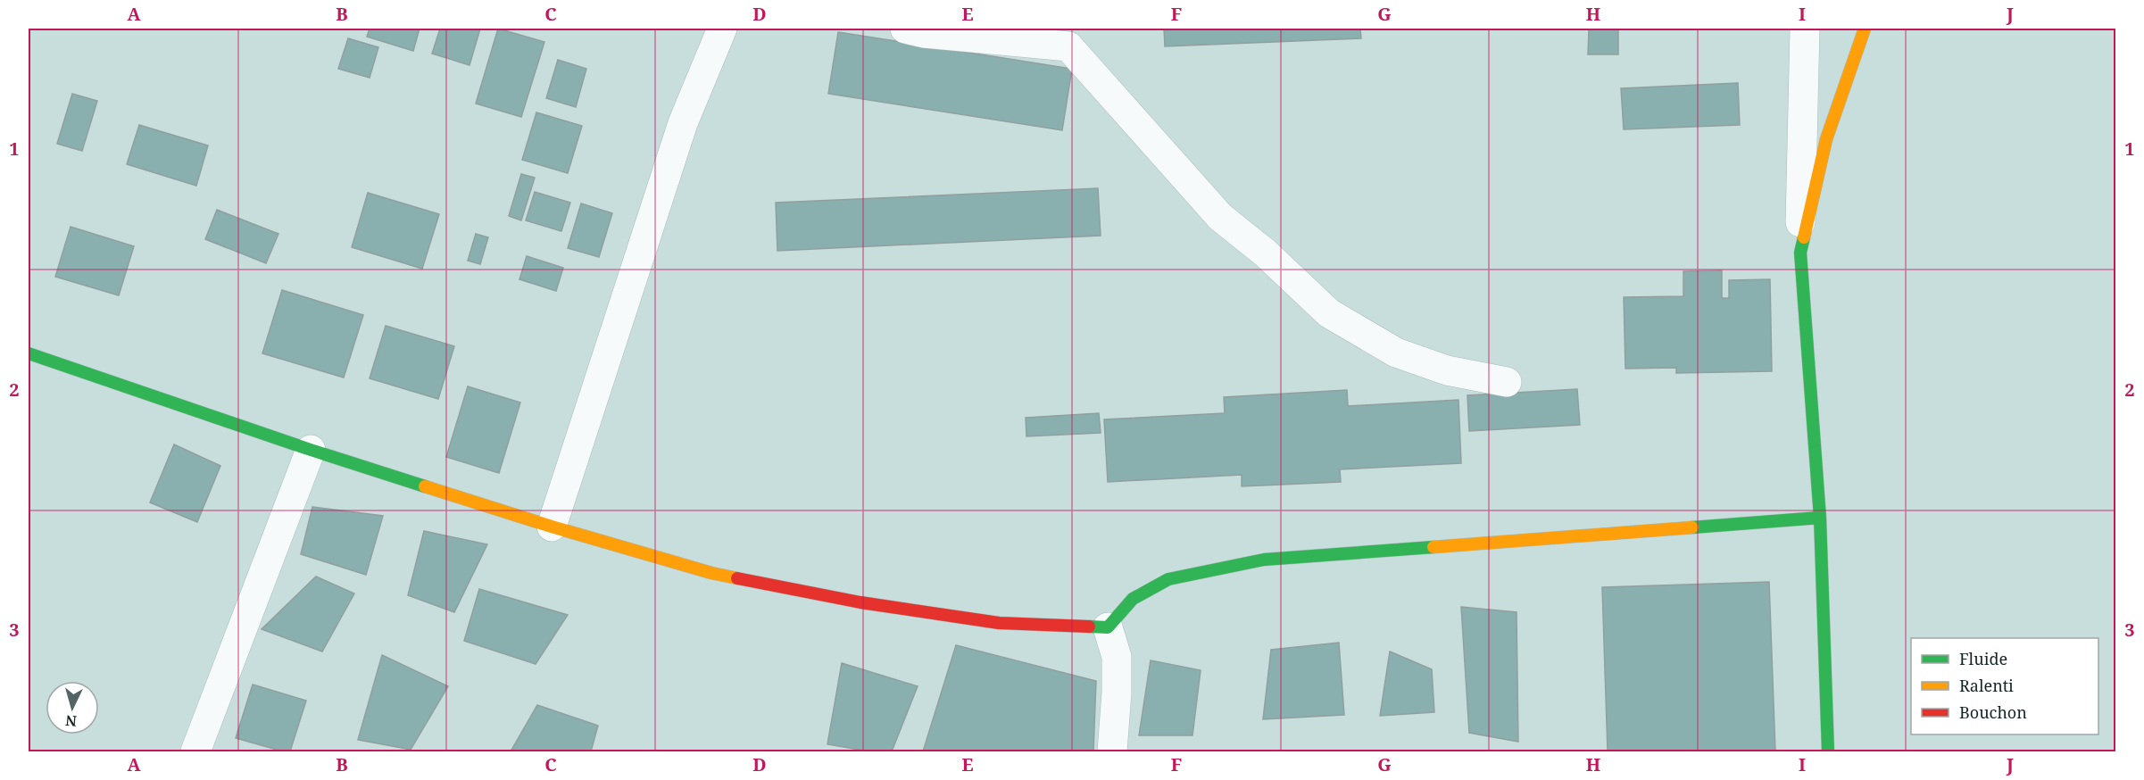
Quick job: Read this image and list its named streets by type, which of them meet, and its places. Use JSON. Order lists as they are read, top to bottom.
{
  "legend": ["Fluide", "Ralenti", "Bouchon"],
  "north": "bottom",
  "grid": {
    "columns": [
      "A",
      "B",
      "C",
      "D",
      "E",
      "F",
      "G",
      "H",
      "I",
      "J"
    ],
    "rows": ["1", "2", "3"]
  }
}
